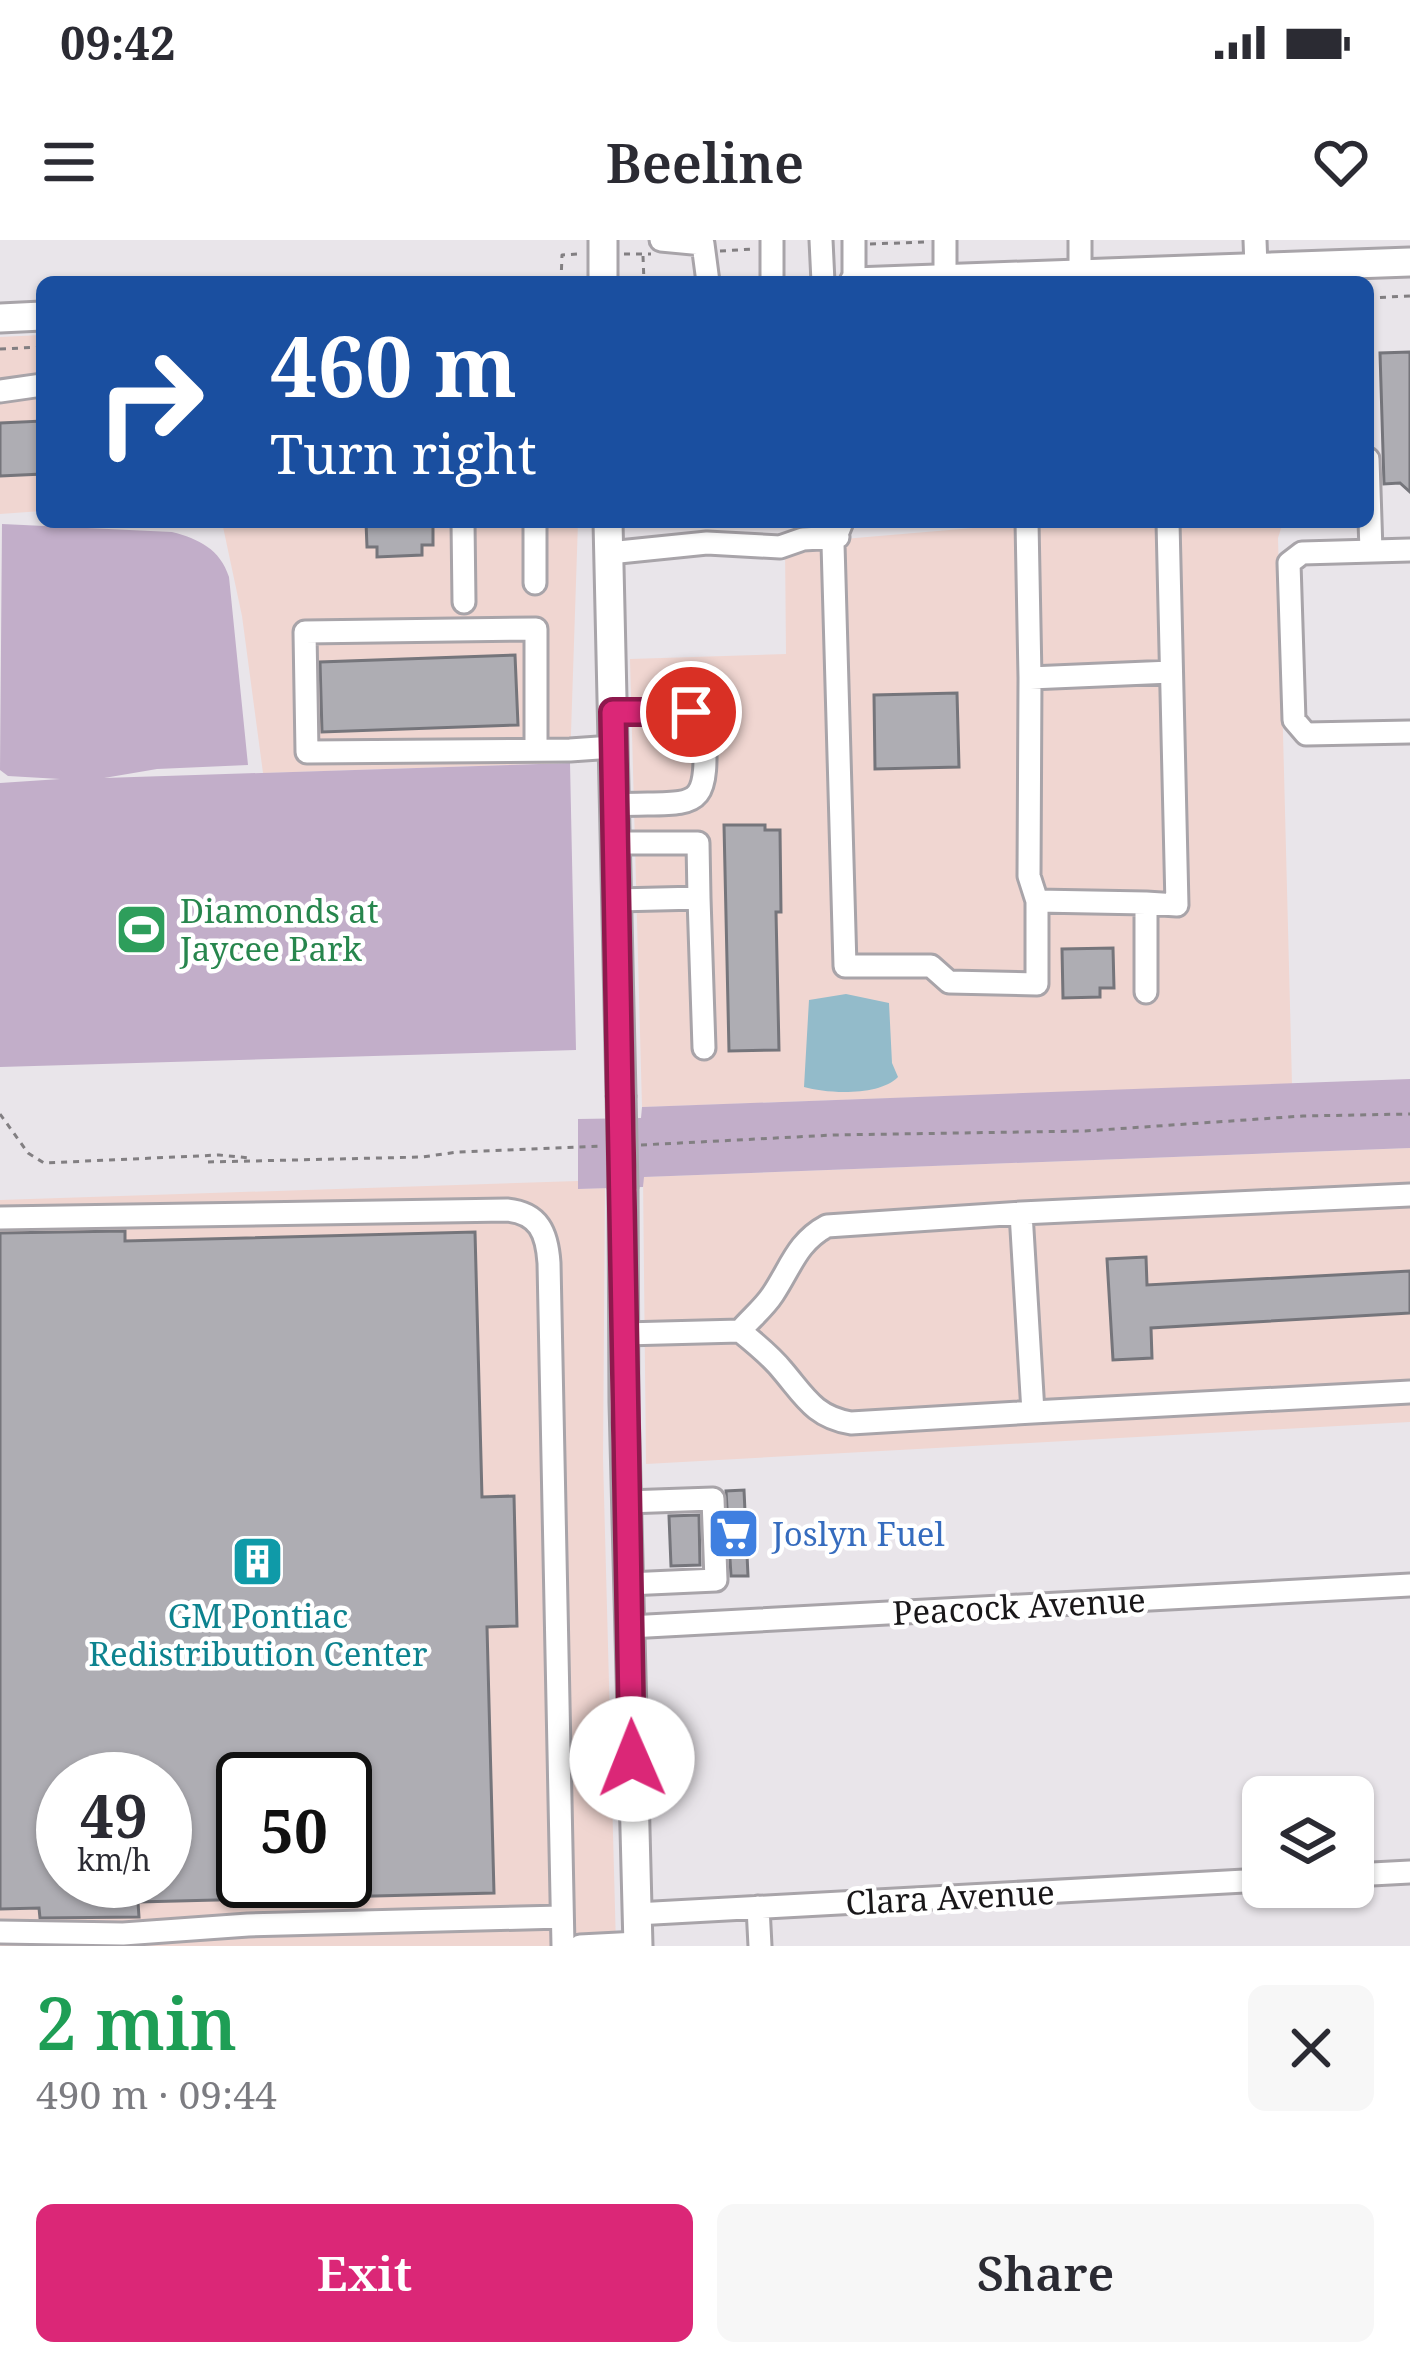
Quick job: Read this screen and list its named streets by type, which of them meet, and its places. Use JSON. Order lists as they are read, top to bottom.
{
  "streets": {
    "street": ["Peacock Avenue", "Clara Avenue"]
  },
  "places": {
    "sports": ["Diamonds at Jaycee Park"],
    "supermarket": ["Joslyn Fuel"],
    "building": ["GM Pontiac Redistribution Center"]
  },
  "page": {
    "status": "09:42",
    "header": "Beeline",
    "turn": ["460 m", "Turn right"],
    "speed": "49 km/h",
    "limit": "50",
    "heading": ["2 min", "490 m · 09:44"],
    "buttons": ["Exit", "Share"]
  }
}
